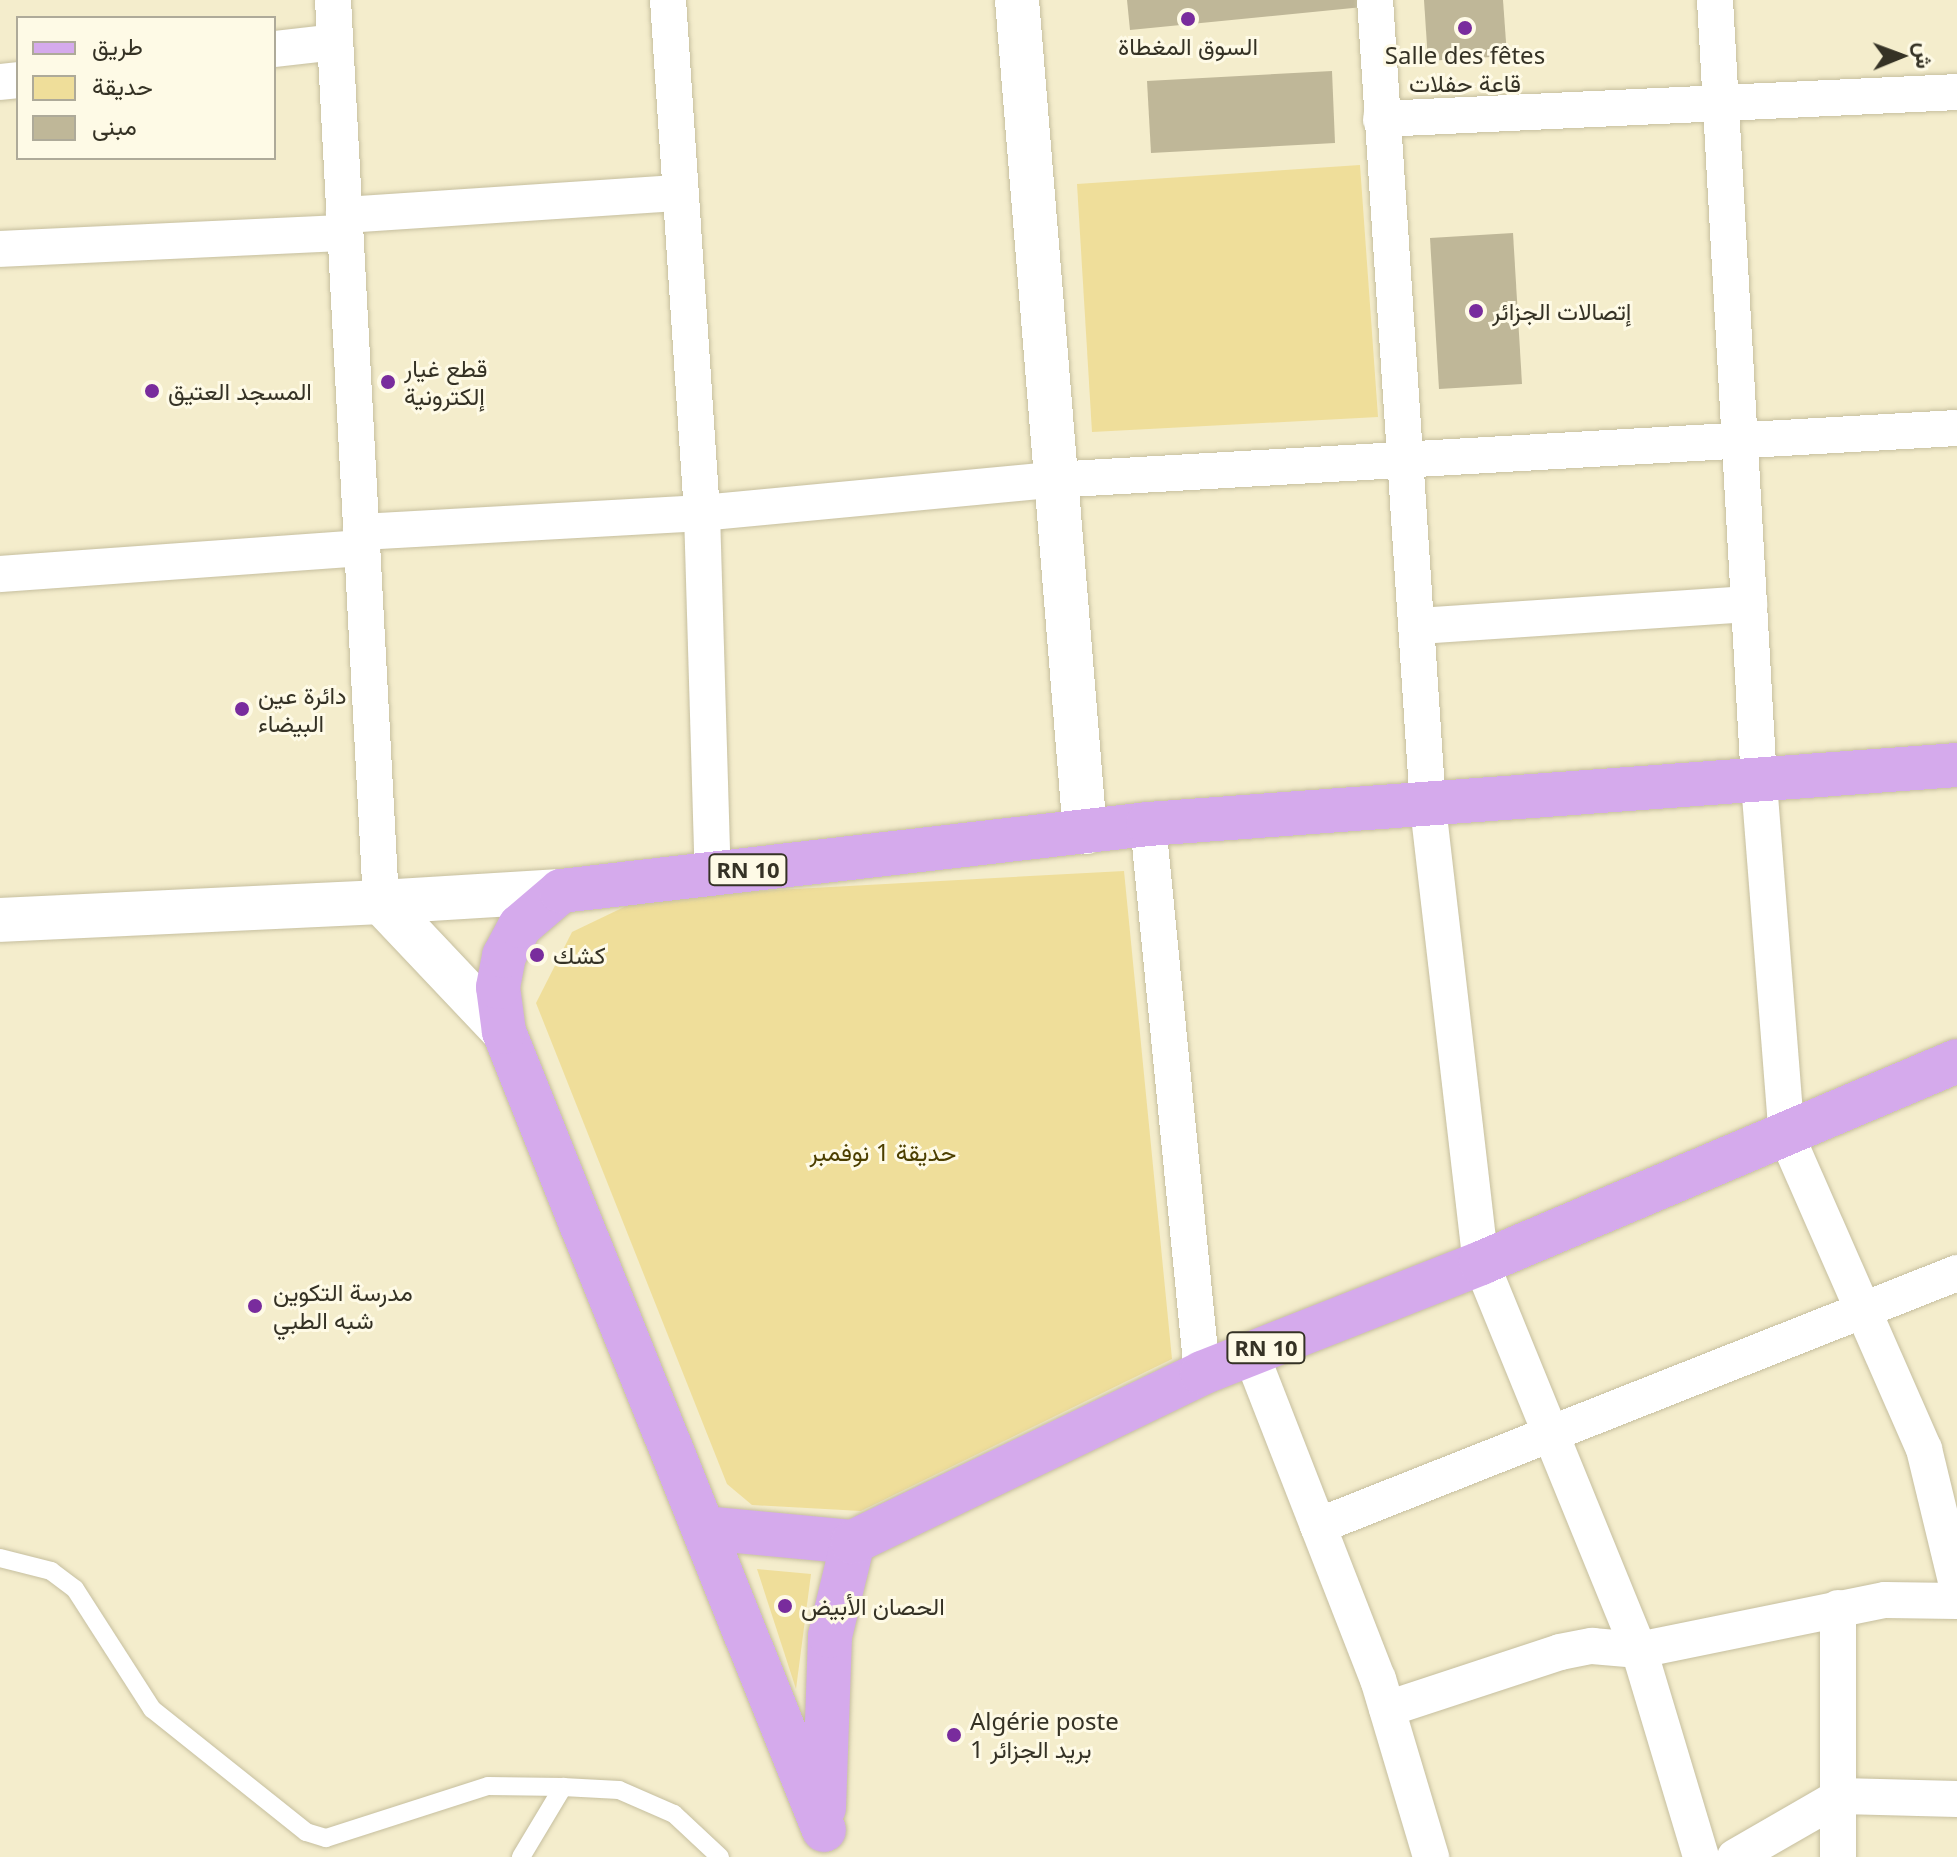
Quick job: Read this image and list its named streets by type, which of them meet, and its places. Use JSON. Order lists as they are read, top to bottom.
{
  "streets": {
    "main road": ["RN 10"]
  },
  "parks": ["حديقة 1 نوفمبر"],
  "places": [
    "السوق المغطاة",
    "Salle des fêtes قاعة حفلات",
    "إتصالات الجزائر",
    "قطع غيار إلكترونية",
    "المسجد العتيق",
    "دائرة عين البيضاء",
    "كشك",
    "مدرسة التكوين شبه الطبي",
    "الحصان الأبيض",
    "Algérie poste 1 بريد الجزائر"
  ],
  "legend": ["طريق", "حديقة", "مبنى"],
  "north": "right"
}
